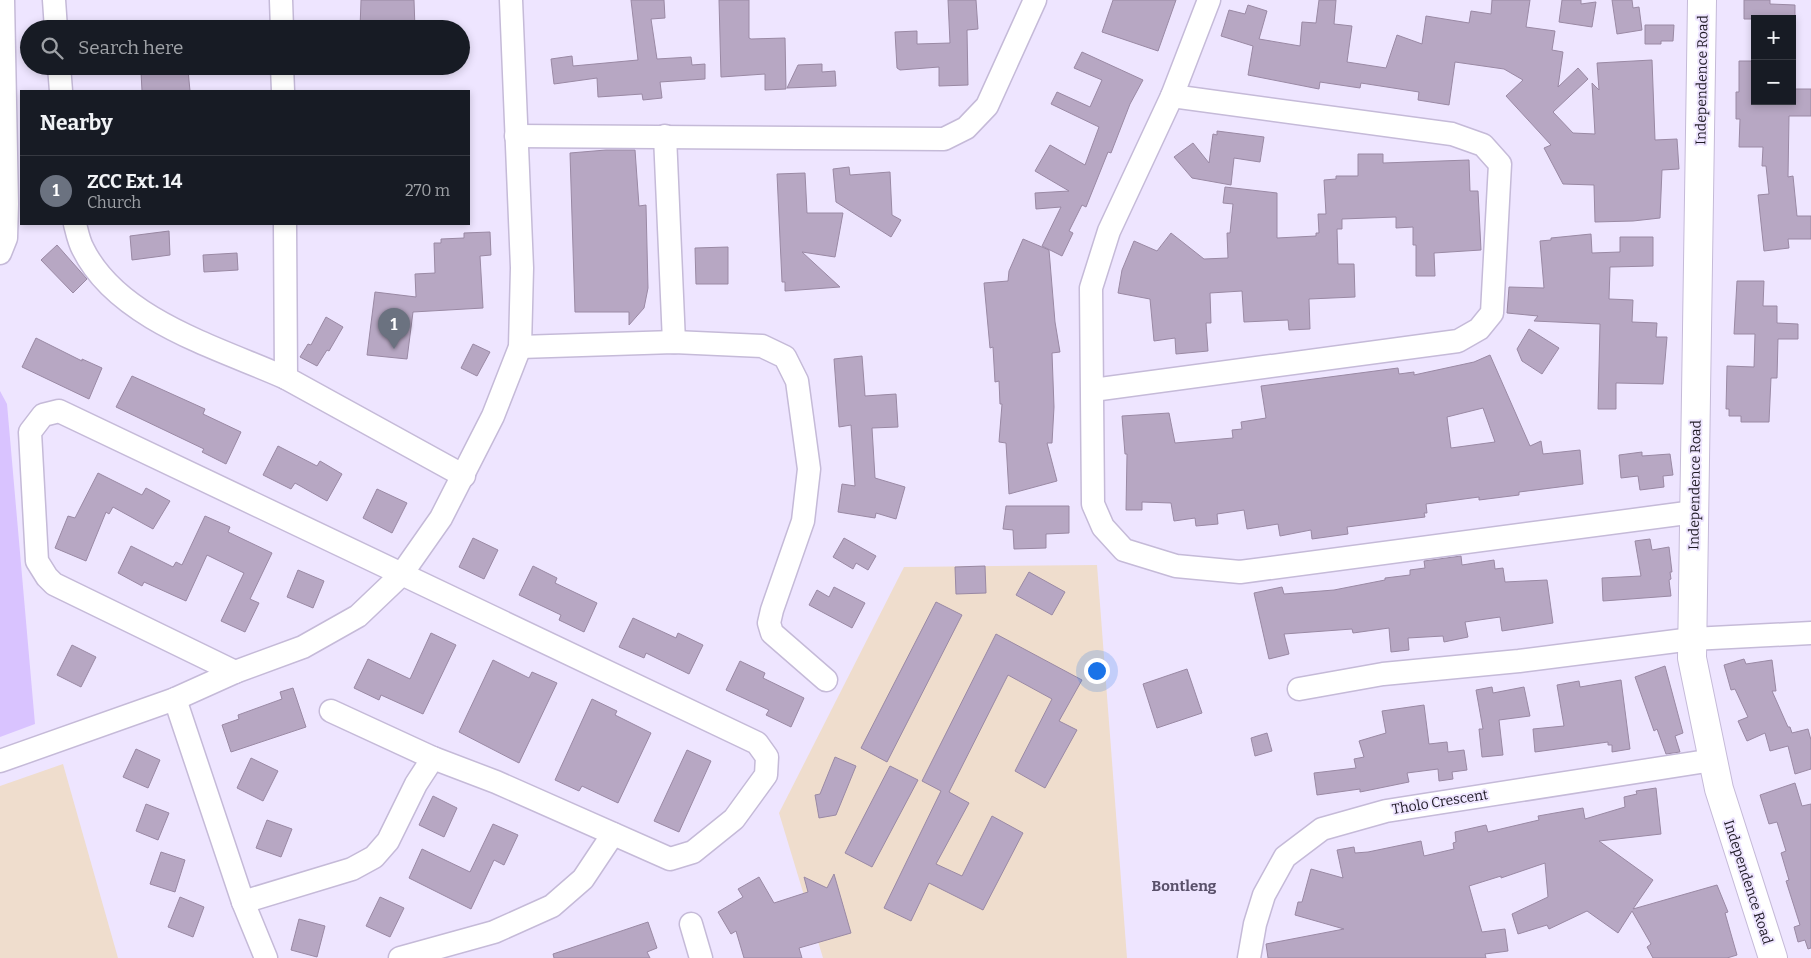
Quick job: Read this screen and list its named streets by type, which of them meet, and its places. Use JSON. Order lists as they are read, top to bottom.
{
  "streets": {
    "street": ["Independence Road", "Tholo Crescent"]
  },
  "crossings": [
    ["Independence Road", "Tholo Crescent"]
  ],
  "districts": ["Bontleng"],
  "page": {
    "map_buttons": ["+", "−"],
    "search": "Search here",
    "heading": "Nearby",
    "list": [
      {
        "mark": "1",
        "name": "ZCC Ext. 14",
        "note": "Church",
        "value": "270 m"
      }
    ],
    "pins": "1"
  }
}
